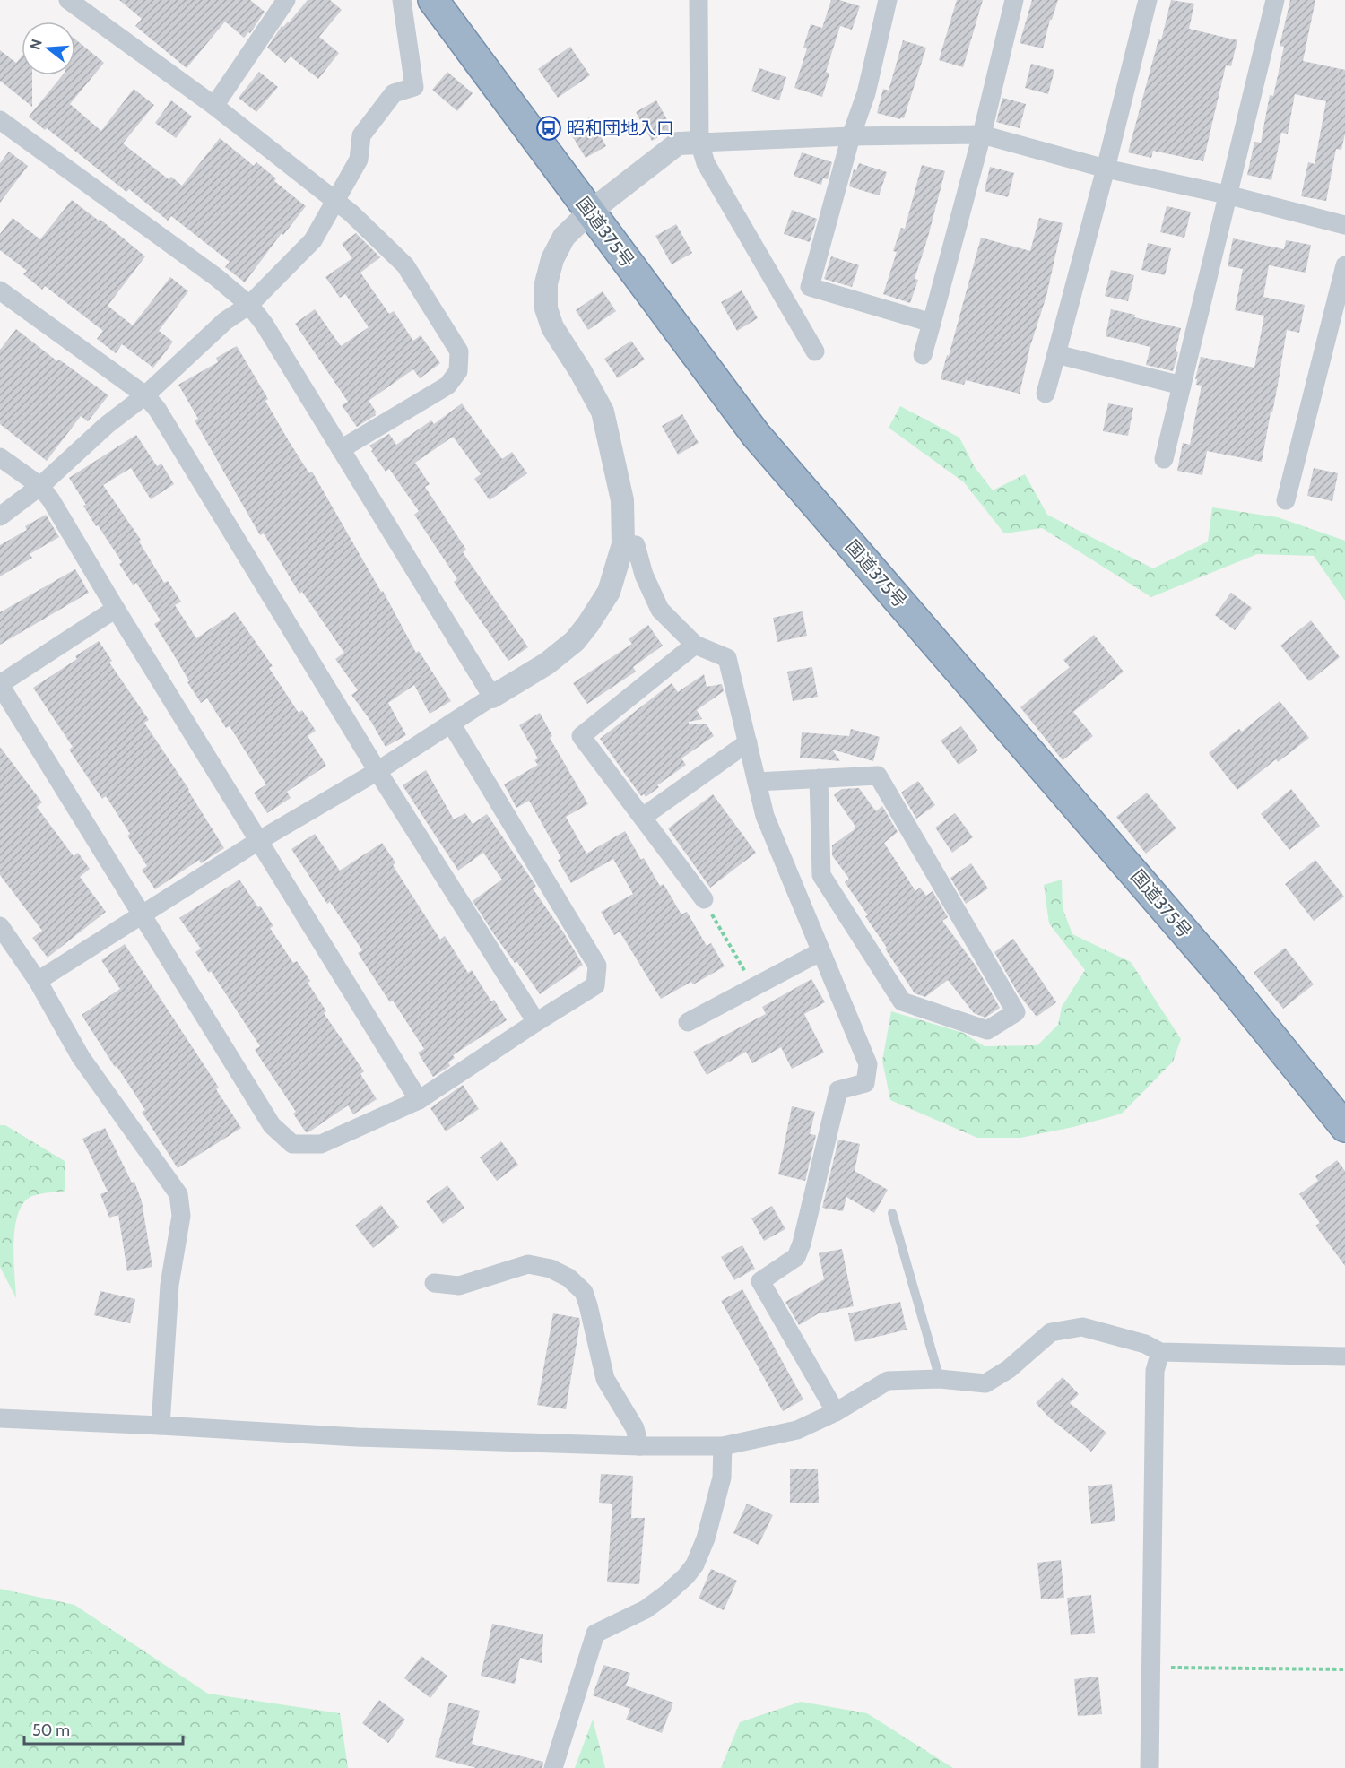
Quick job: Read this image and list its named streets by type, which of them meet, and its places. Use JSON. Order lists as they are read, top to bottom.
{
  "streets": {
    "highway": ["国道375号"]
  },
  "places": {
    "bus stop": ["昭和団地入口"]
  },
  "scale_bar": "50 m",
  "north": "left"
}
